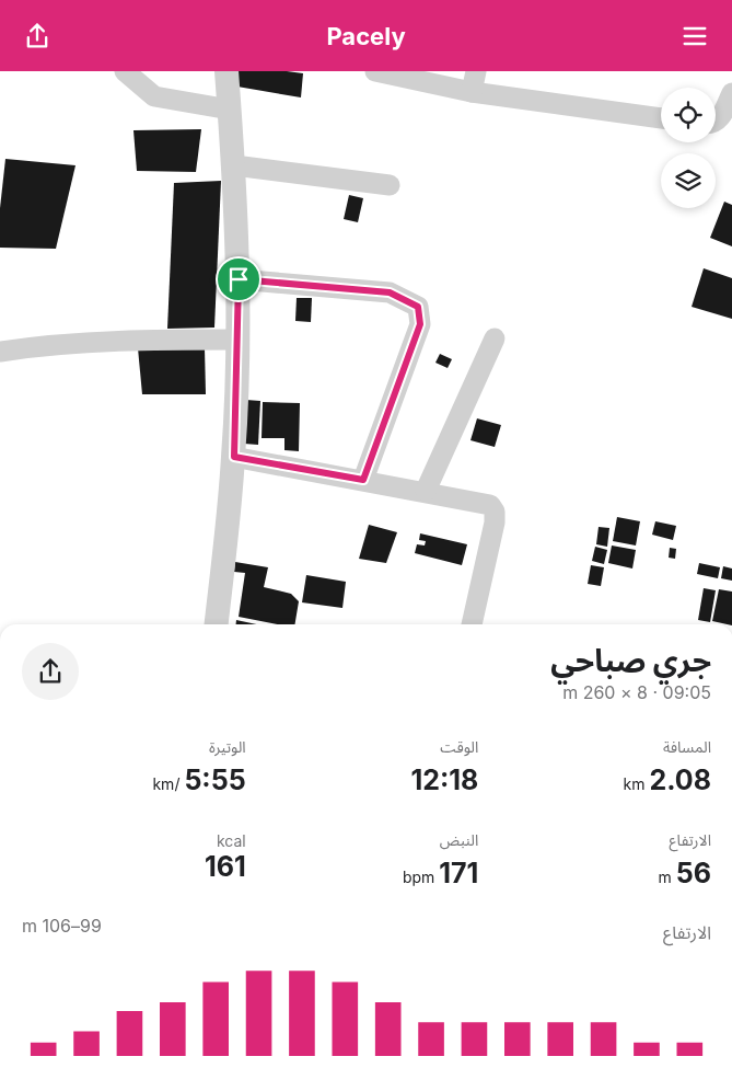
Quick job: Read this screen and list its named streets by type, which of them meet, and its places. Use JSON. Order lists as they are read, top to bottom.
{
  "page": {
    "header": "Pacely",
    "heading": ["جري صباحي", "09:05 · 8 × 260 m"],
    "stats": [
      ["المسافة", "2.08 km"],
      ["الوقت", "12:18"],
      ["الوتيرة", "5:55 /km"],
      ["الارتفاع", "56 m"],
      ["النبض", "171 bpm"],
      ["kcal", "161"]
    ],
    "chart": ["الارتفاع", "99–106 m"]
  }
}
